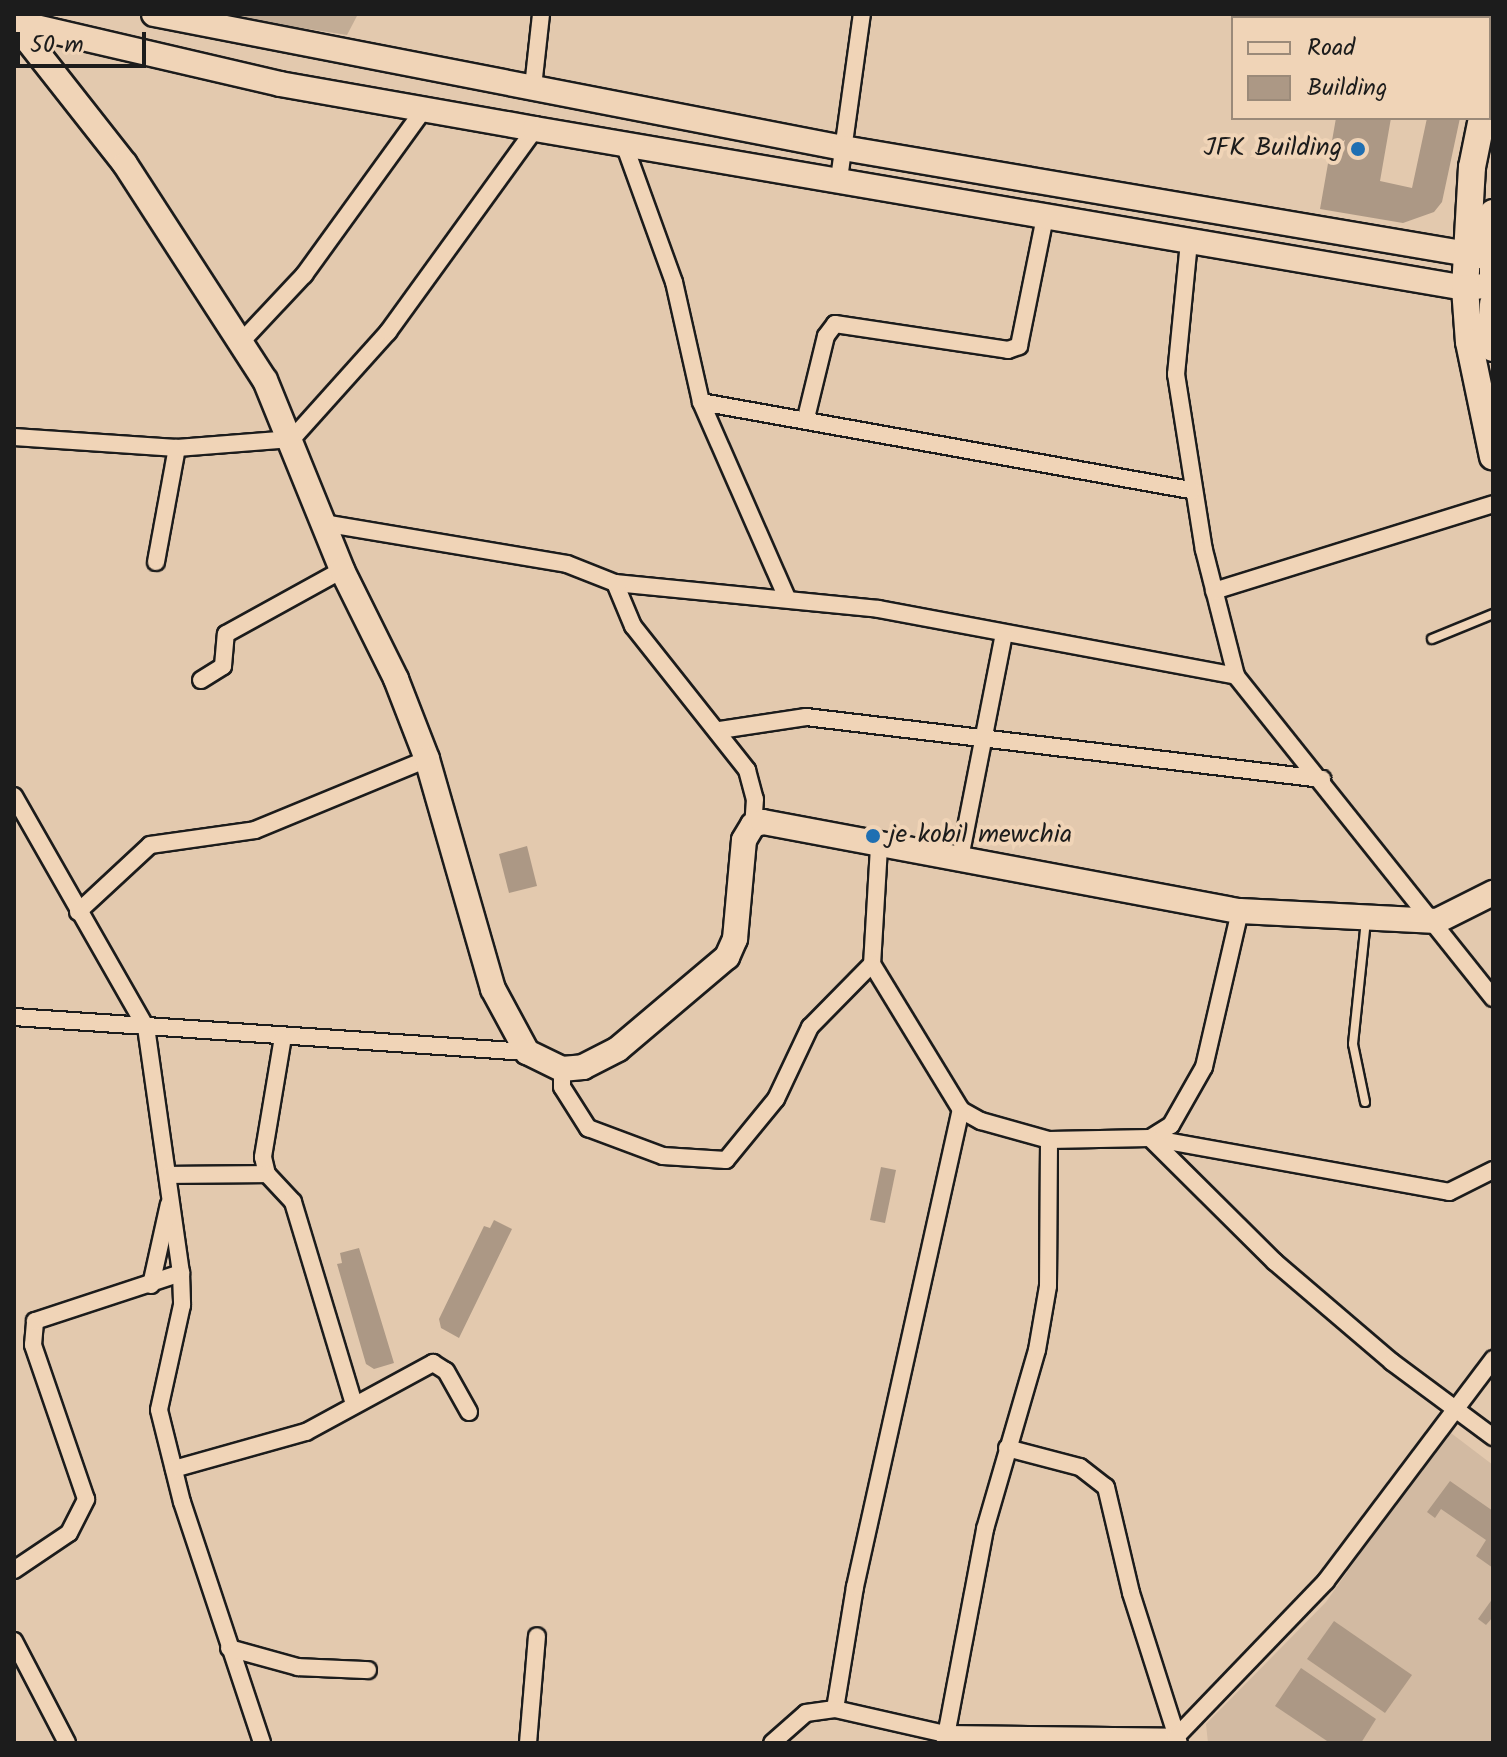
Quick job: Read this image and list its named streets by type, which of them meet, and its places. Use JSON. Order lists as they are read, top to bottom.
{
  "places": ["JFK Building", "je kobil mewchia"],
  "legend": ["Road", "Building"],
  "scale_bar": "50 m"
}
